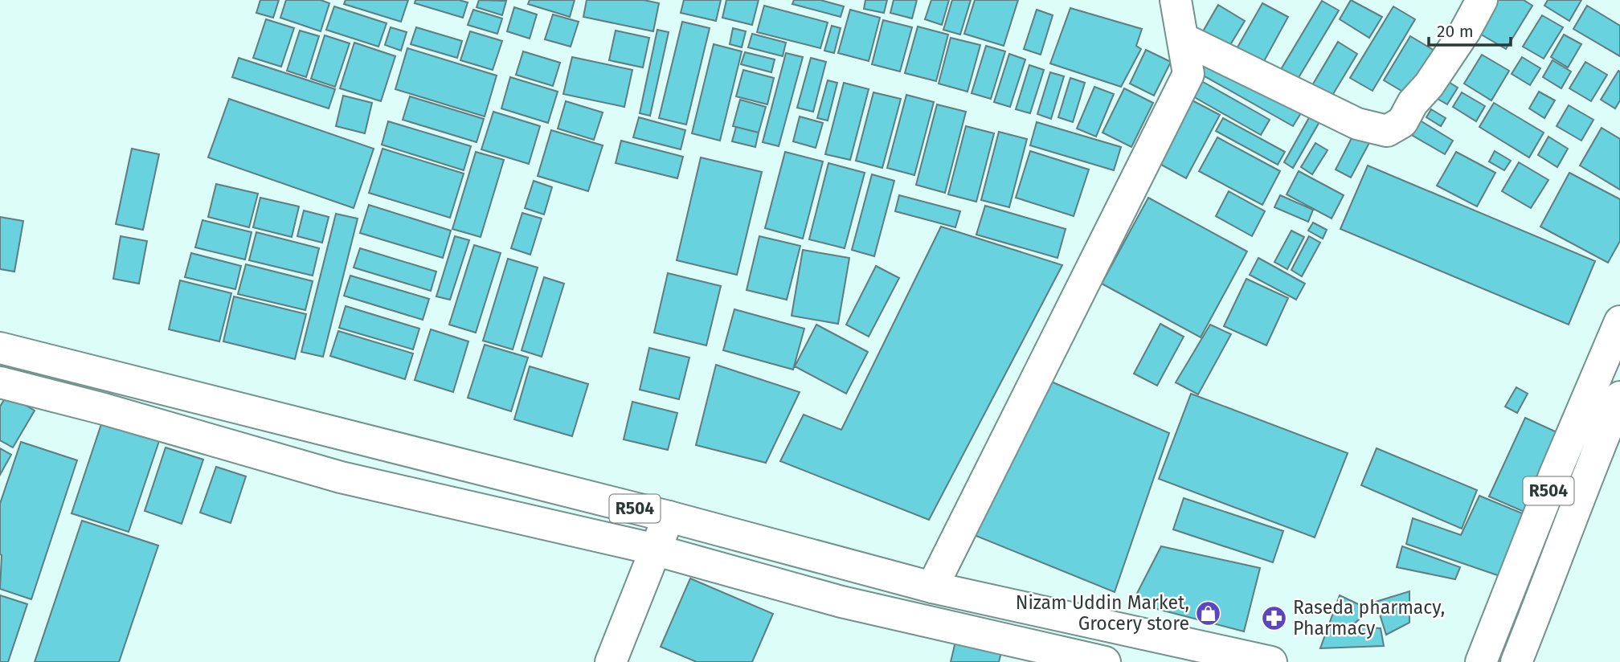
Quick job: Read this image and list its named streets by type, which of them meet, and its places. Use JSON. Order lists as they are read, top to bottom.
{
  "streets": {
    "main road": ["R504"]
  },
  "places": {
    "shop": ["Nizam Uddin Market, Grocery store"],
    "pharmacy": ["Raseda pharmacy, Pharmacy"]
  },
  "scale_bar": "20 m"
}
